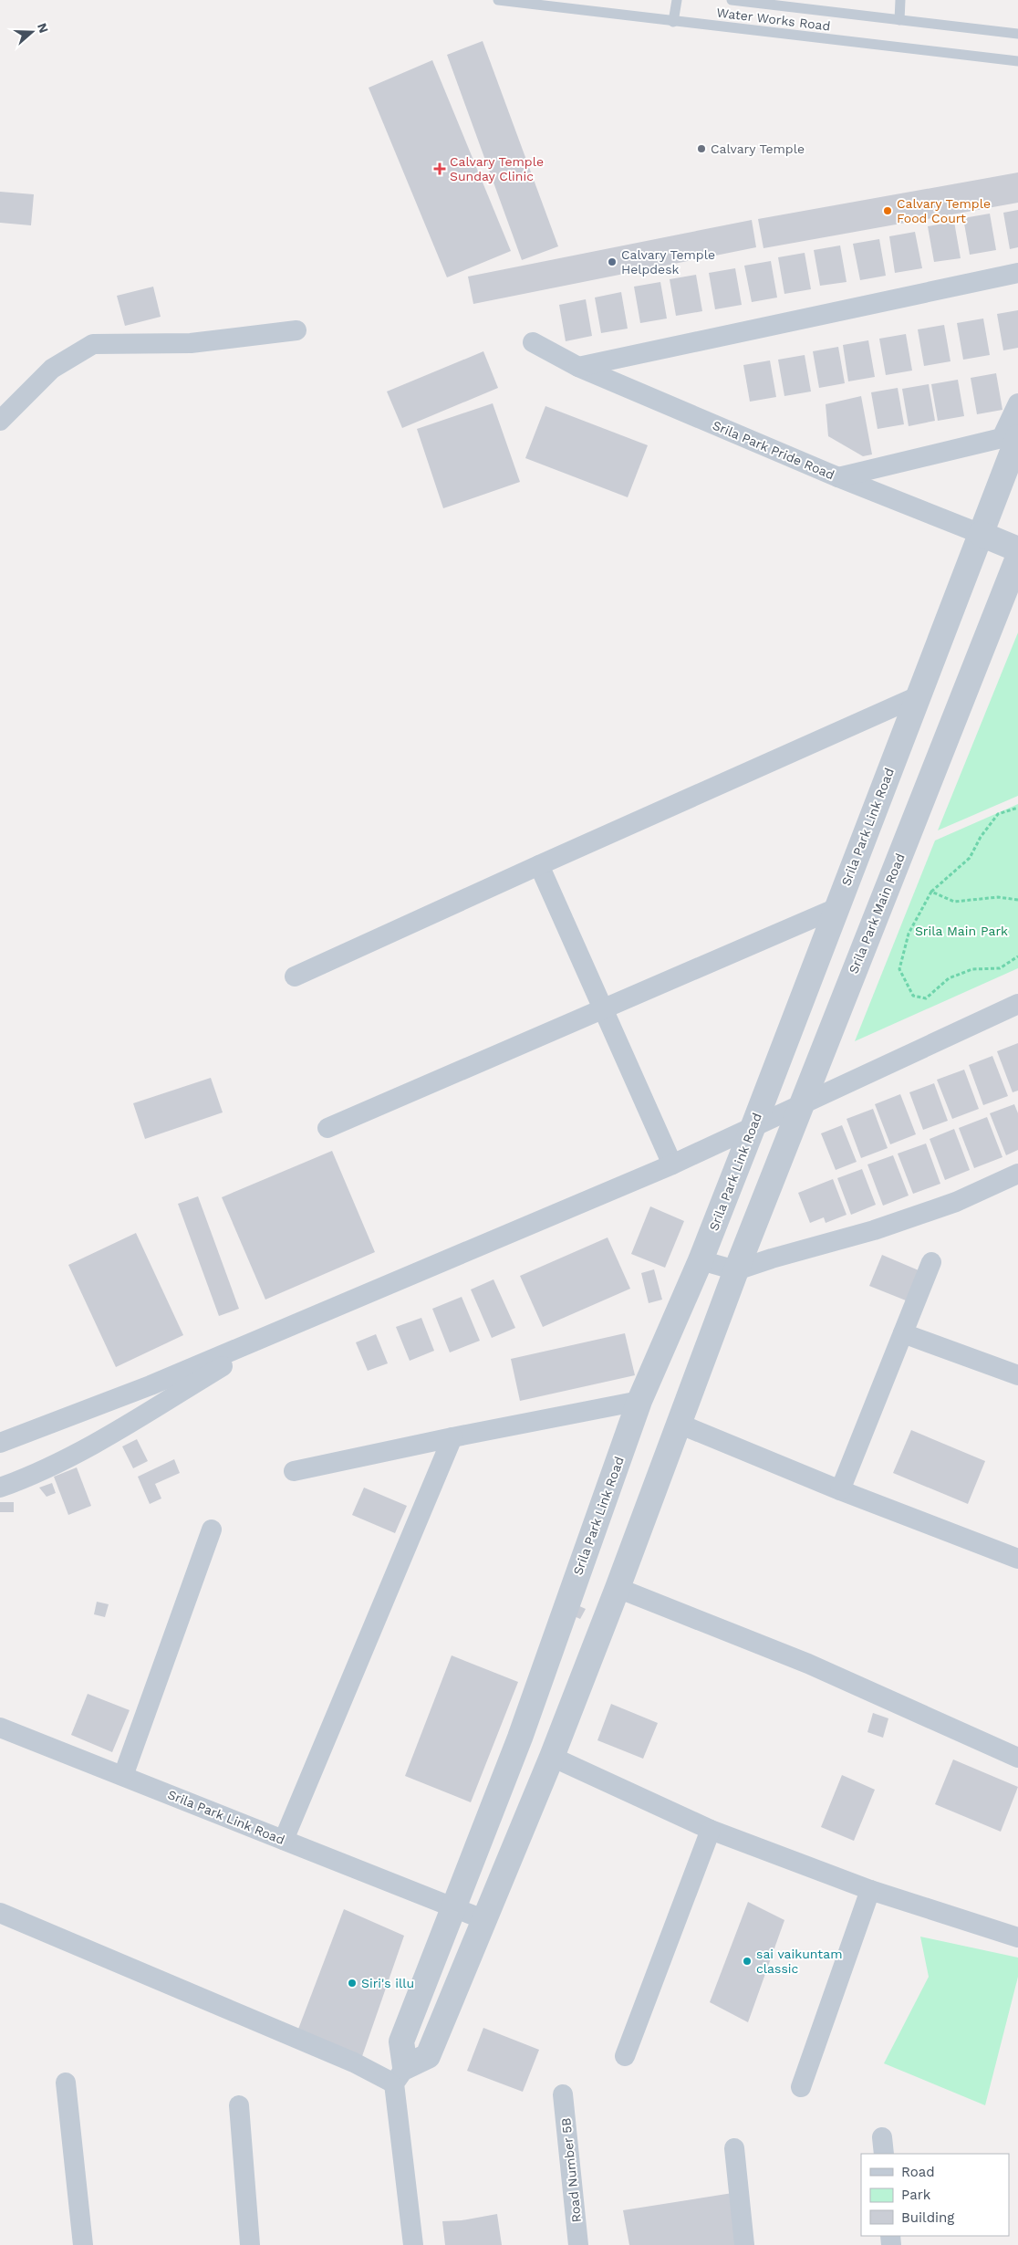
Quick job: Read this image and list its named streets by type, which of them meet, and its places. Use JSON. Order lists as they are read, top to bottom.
{
  "streets": {
    "street": [
      "Srila Park Pride Road",
      "Srila Park Link Road",
      "Srila Park Main Road",
      "Road Number 5B"
    ],
    "lane": ["Water Works Road"]
  },
  "crossings": [
    ["Srila Park Pride Road", "Srila Park Link Road"]
  ],
  "parks": ["Srila Main Park"],
  "places": {
    "other": [
      "Calvary Temple",
      "Calvary Temple Food Court",
      "Calvary Temple Helpdesk",
      "sai vaikuntam classic",
      "Siri's illu"
    ],
    "health": ["Calvary Temple Sunday Clinic"]
  },
  "legend": ["Road", "Park", "Building"],
  "north": "right"
}
